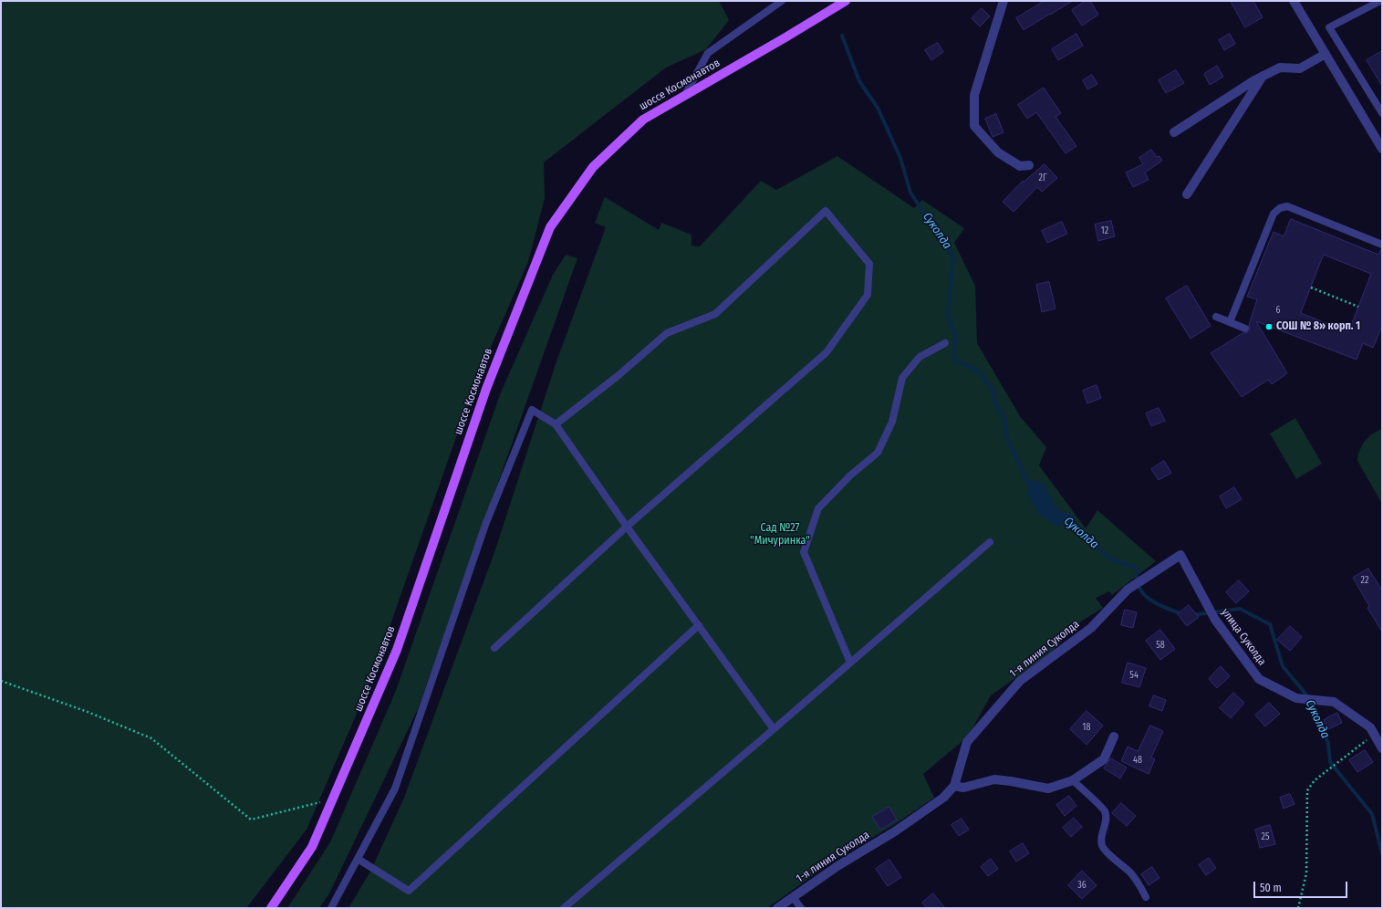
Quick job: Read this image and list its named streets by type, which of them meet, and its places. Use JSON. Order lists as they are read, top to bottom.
{
  "streets": {
    "main road": ["шоссе Космонавтов"],
    "street": ["улица Суколда", "1-я линия Суколда"]
  },
  "crossings": [
    ["улица Суколда", "1-я линия Суколда"]
  ],
  "water": ["Суколда"],
  "parks": ["Сад №27 \"Мичуринка\""],
  "places": ["СОШ № 8» корп. 1"],
  "house_numbers": [
    "2Г",
    "12",
    "6",
    "22",
    "58",
    "54",
    "18",
    "48",
    "25",
    "36"
  ],
  "scale_bar": "50 m"
}
